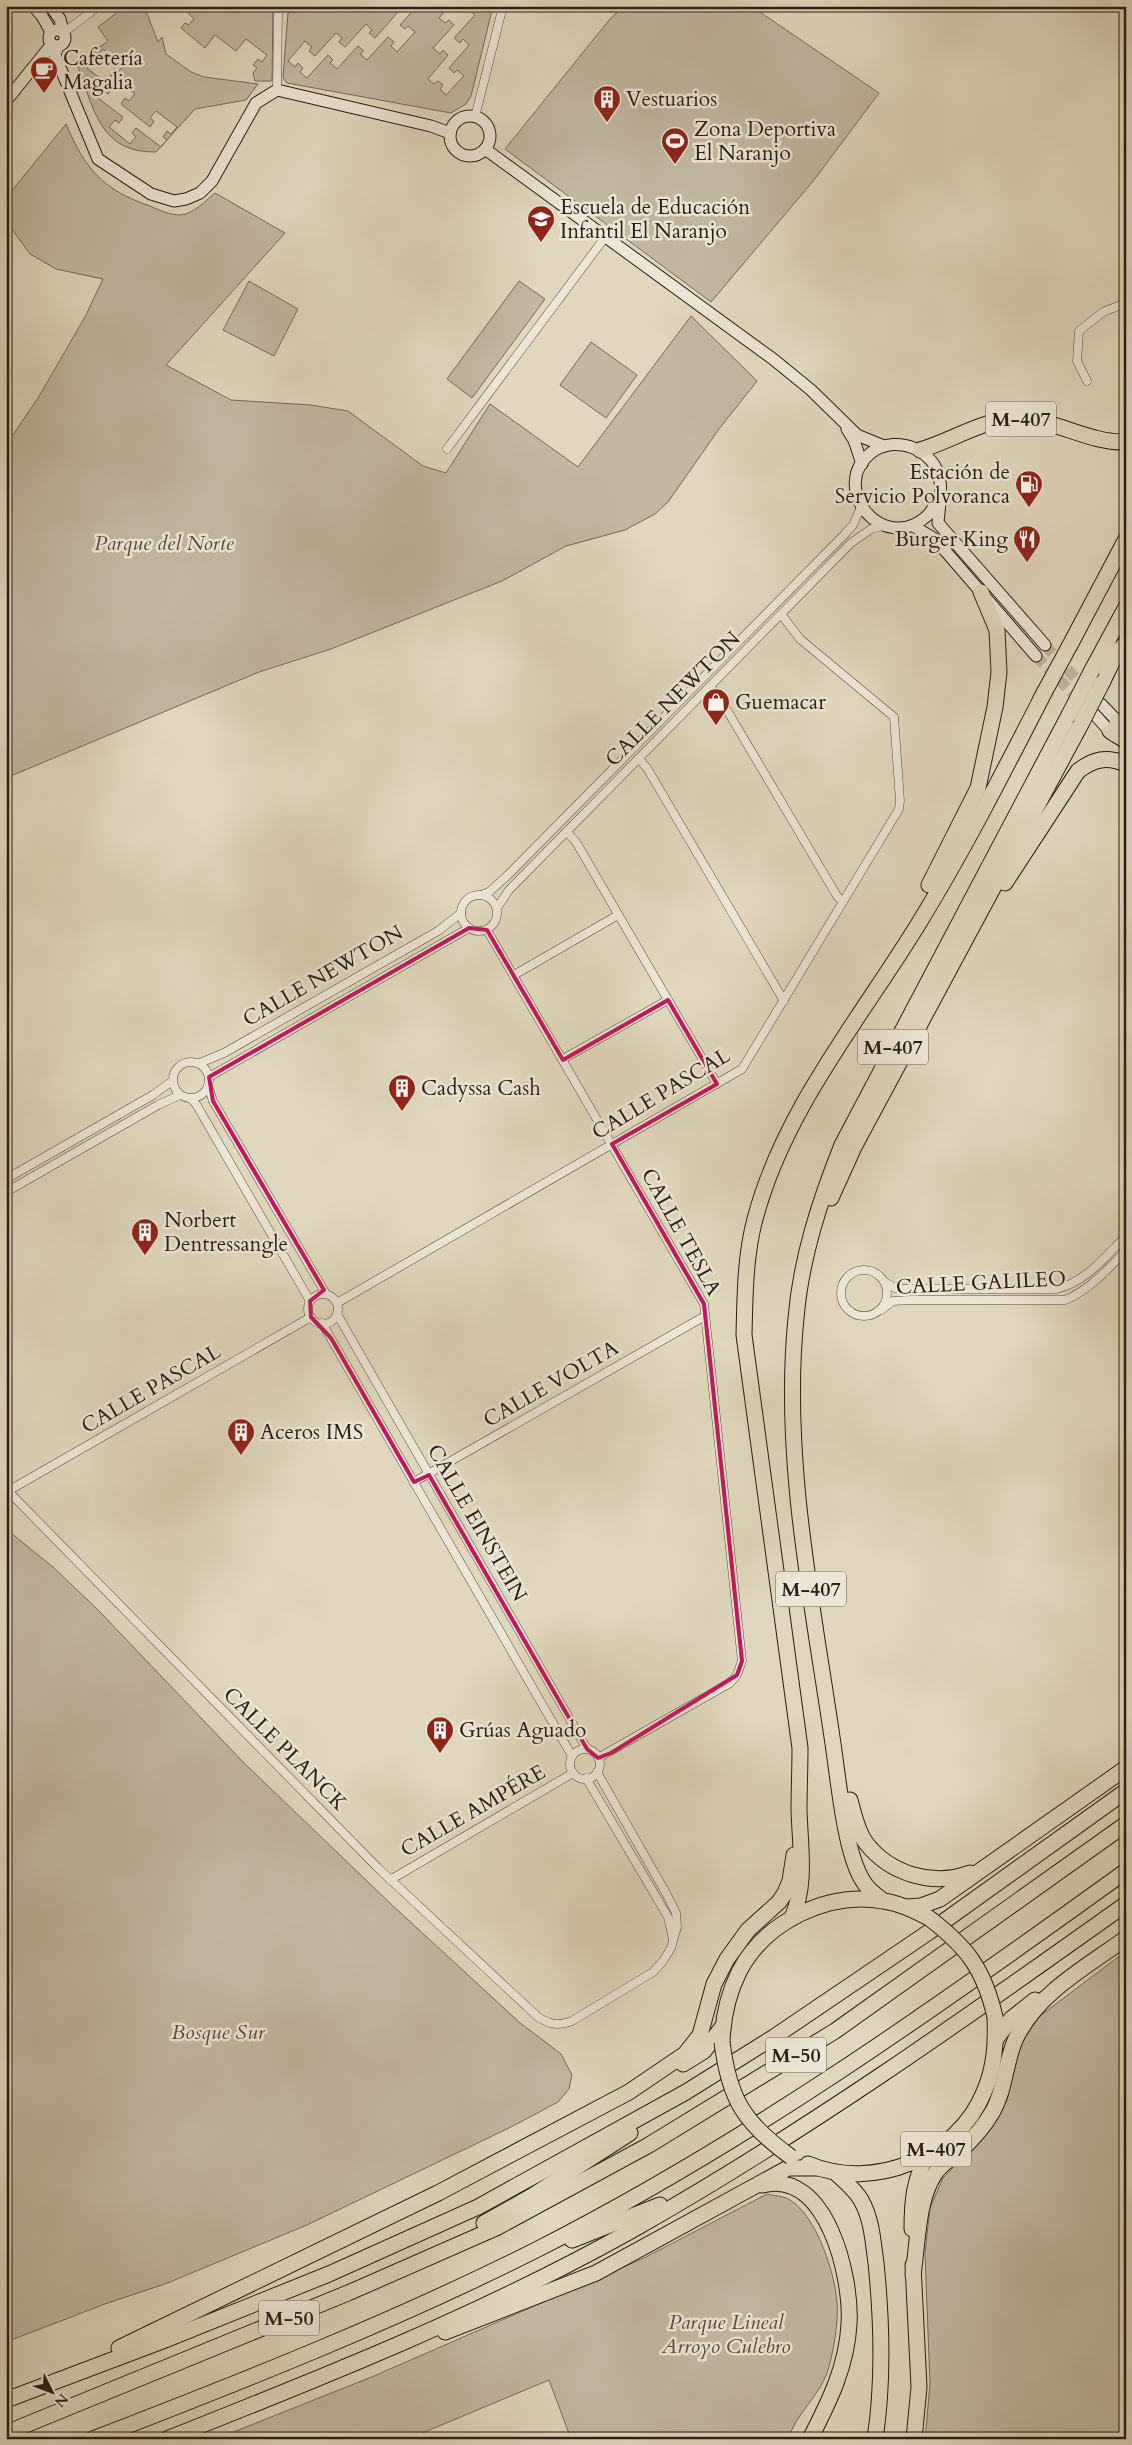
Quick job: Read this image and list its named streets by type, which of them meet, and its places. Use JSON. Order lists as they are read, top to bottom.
{
  "streets": {
    "highway": ["M-407", "M-50"],
    "street": [
      "CALLE NEWTON",
      "CALLE PASCAL",
      "CALLE TESLA",
      "CALLE GALILEO",
      "CALLE VOLTA",
      "CALLE EINSTEIN",
      "CALLE PLANCK",
      "CALLE AMPÉRE"
    ]
  },
  "crossings": [
    ["M-407", "CALLE NEWTON"],
    ["CALLE NEWTON", "CALLE PASCAL"],
    ["CALLE NEWTON", "CALLE TESLA"],
    ["CALLE PASCAL", "CALLE TESLA"],
    ["CALLE PASCAL", "CALLE EINSTEIN"],
    ["CALLE PASCAL", "CALLE PLANCK"],
    ["CALLE TESLA", "CALLE VOLTA"],
    ["CALLE TESLA", "CALLE EINSTEIN"],
    ["CALLE TESLA", "CALLE AMPÉRE"],
    ["CALLE VOLTA", "CALLE EINSTEIN"],
    ["CALLE EINSTEIN", "CALLE AMPÉRE"],
    ["CALLE PLANCK", "CALLE AMPÉRE"]
  ],
  "parks": ["Parque del Norte", "Bosque Sur", "Parque Lineal Arroyo Culebro"],
  "places": {
    "cafe": ["Cafetería Magalia"],
    "building": [
      "Vestuarios",
      "Cadyssa Cash",
      "Norbert Dentressangle",
      "Aceros IMS",
      "Grúas Aguado"
    ],
    "sports": ["Zona Deportiva El Naranjo"],
    "school or university": ["Escuela de Educación Infantil El Naranjo"],
    "fuel station": ["Estación de Servicio Polvoranca"],
    "restaurant": ["Burger King"],
    "shop": ["Guemacar"]
  },
  "north": "bottom right"
}
